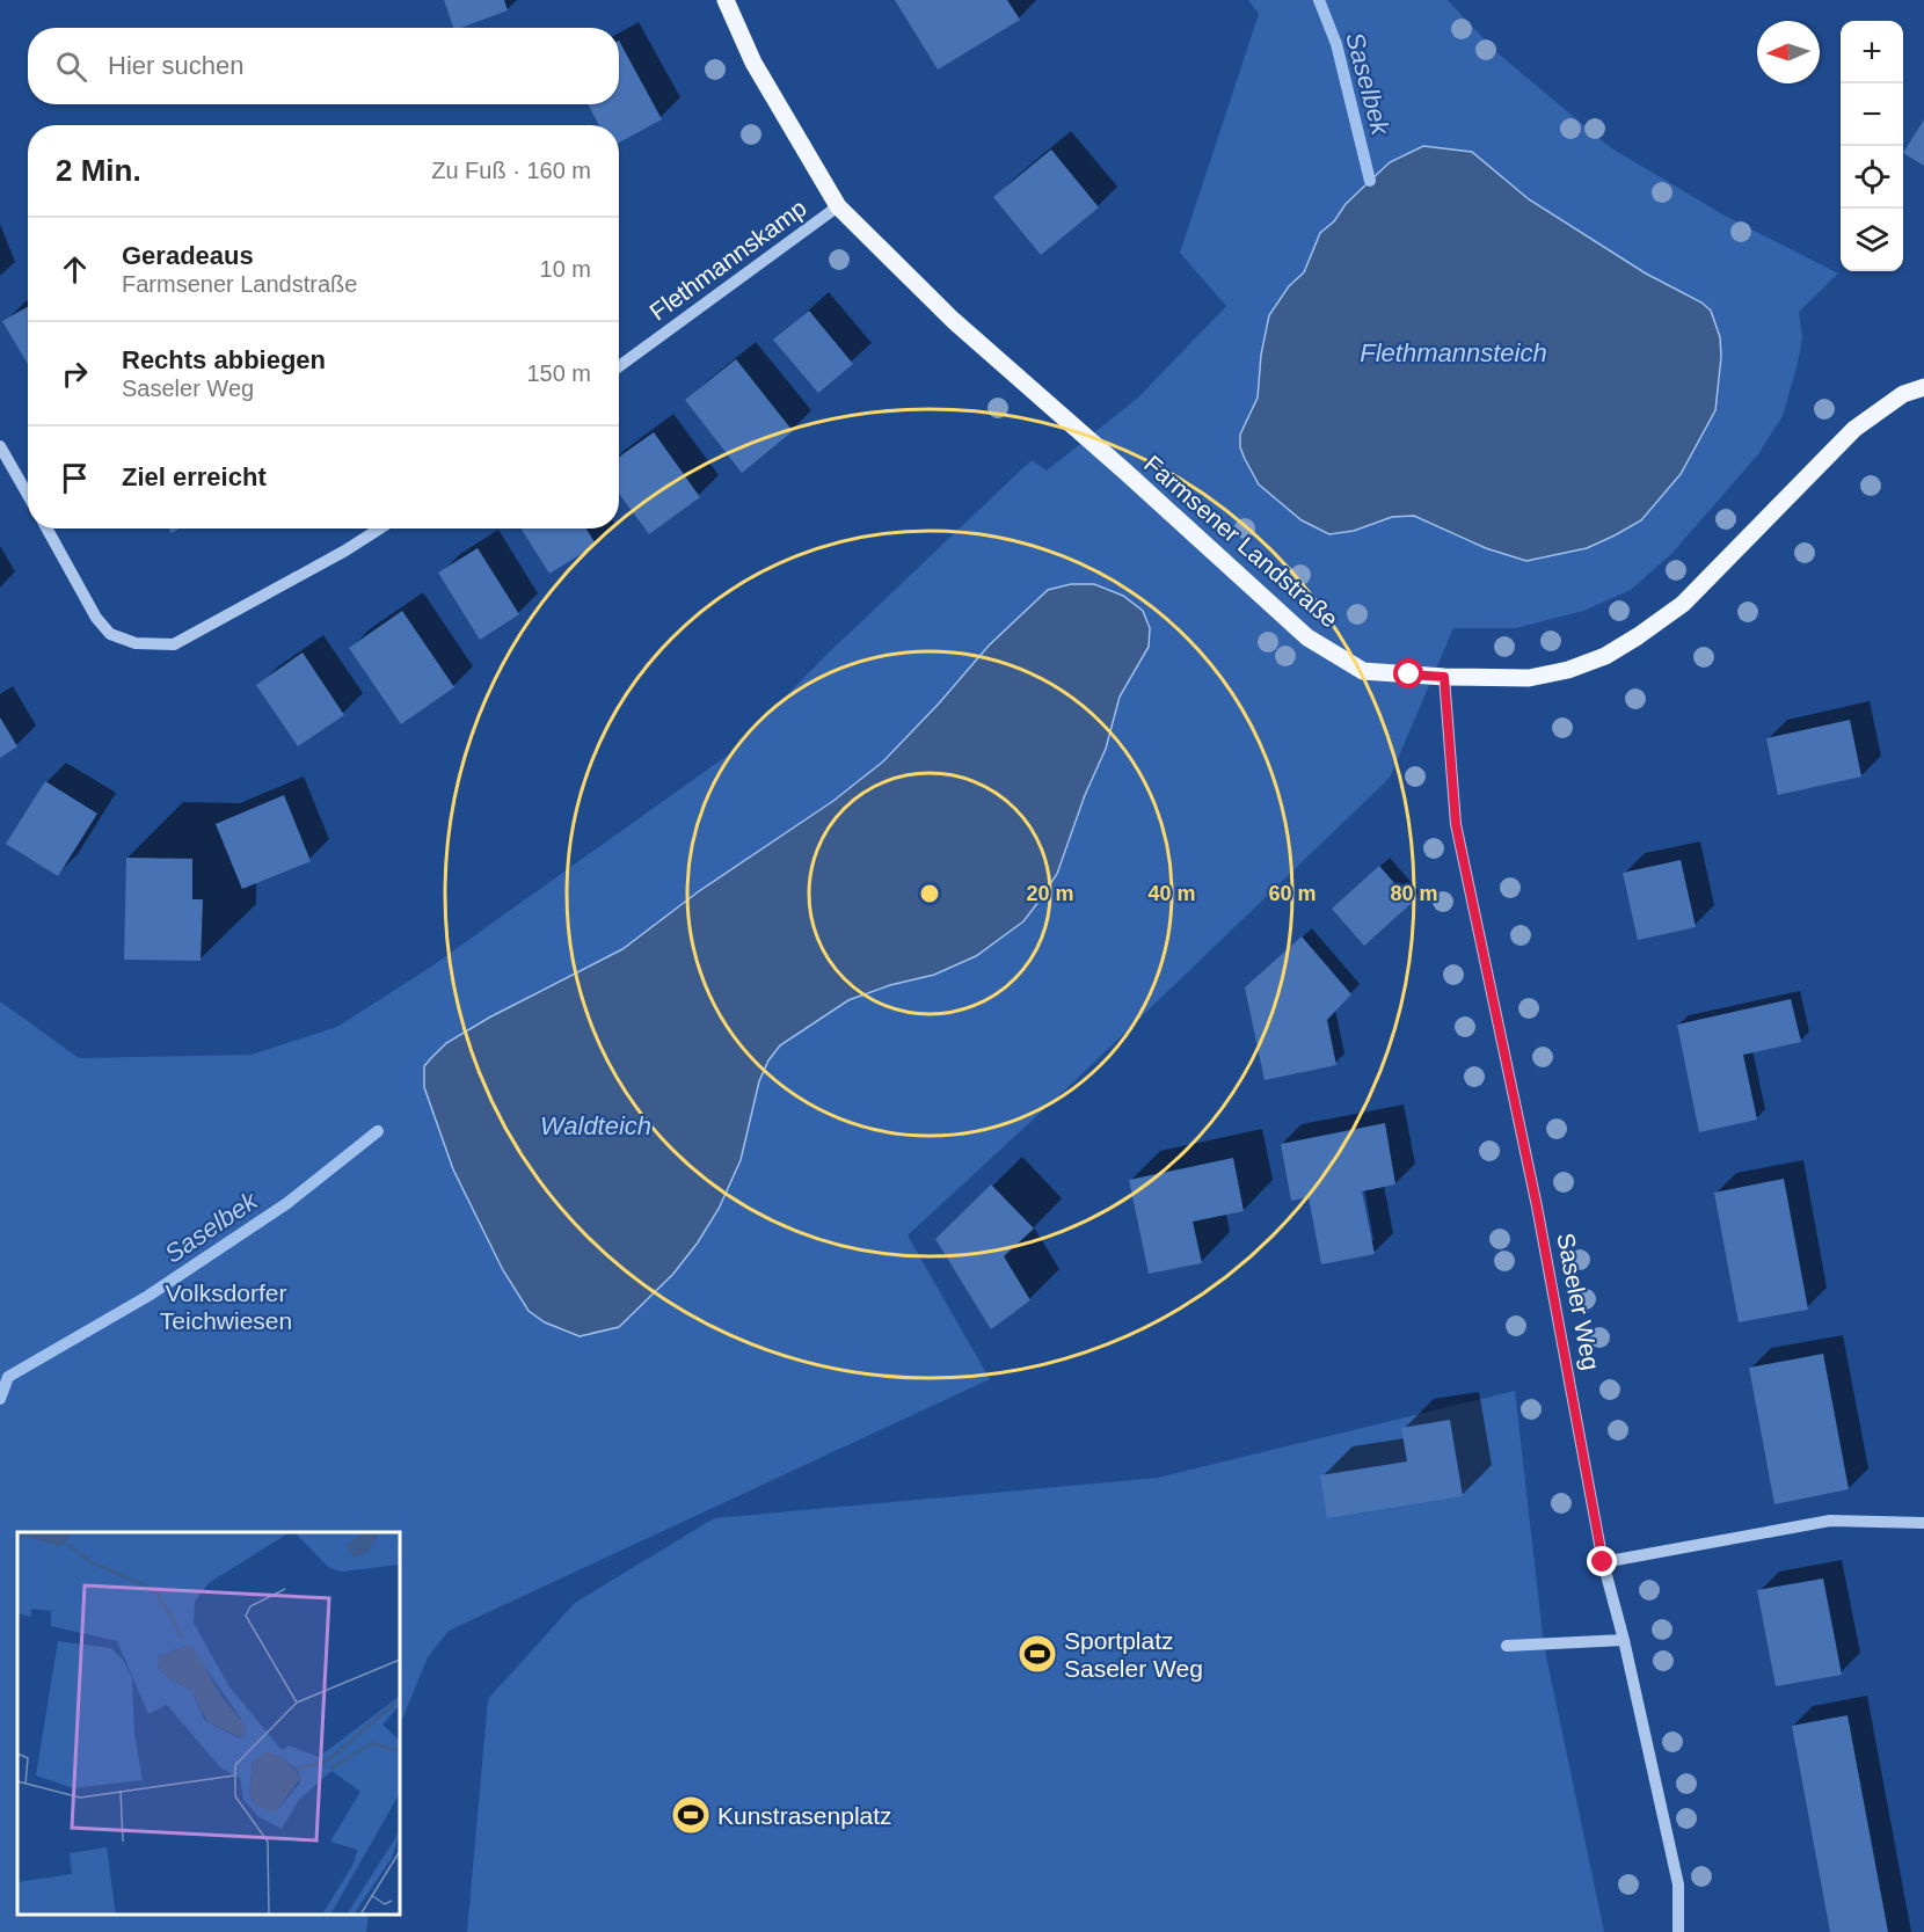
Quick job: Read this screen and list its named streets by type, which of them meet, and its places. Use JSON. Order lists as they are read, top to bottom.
{
  "streets": {
    "main road": ["Farmsener Landstraße"],
    "street": ["Flethmannskamp", "Saseler Weg"]
  },
  "crossings": [
    ["Flethmannskamp", "Farmsener Landstraße"],
    ["Farmsener Landstraße", "Saseler Weg"]
  ],
  "water": ["Saselbek", "Flethmannsteich", "Waldteich"],
  "parks": ["Volksdorfer Teichwiesen"],
  "places": {
    "sports": ["Sportplatz Saseler Weg", "Kunstrasenplatz"]
  },
  "north": "left",
  "page": {
    "map_buttons": ["+", "−"],
    "search": "Hier suchen",
    "heading": ["2 Min.", "Zu Fuß · 160 m"],
    "list": [
      ["Geradeaus", "Farmsener Landstraße", "10 m"],
      ["Rechts abbiegen", "Saseler Weg", "150 m"],
      "Ziel erreicht"
    ]
  },
  "rings": [
    "20 m",
    "40 m",
    "60 m",
    "80 m"
  ]
}
